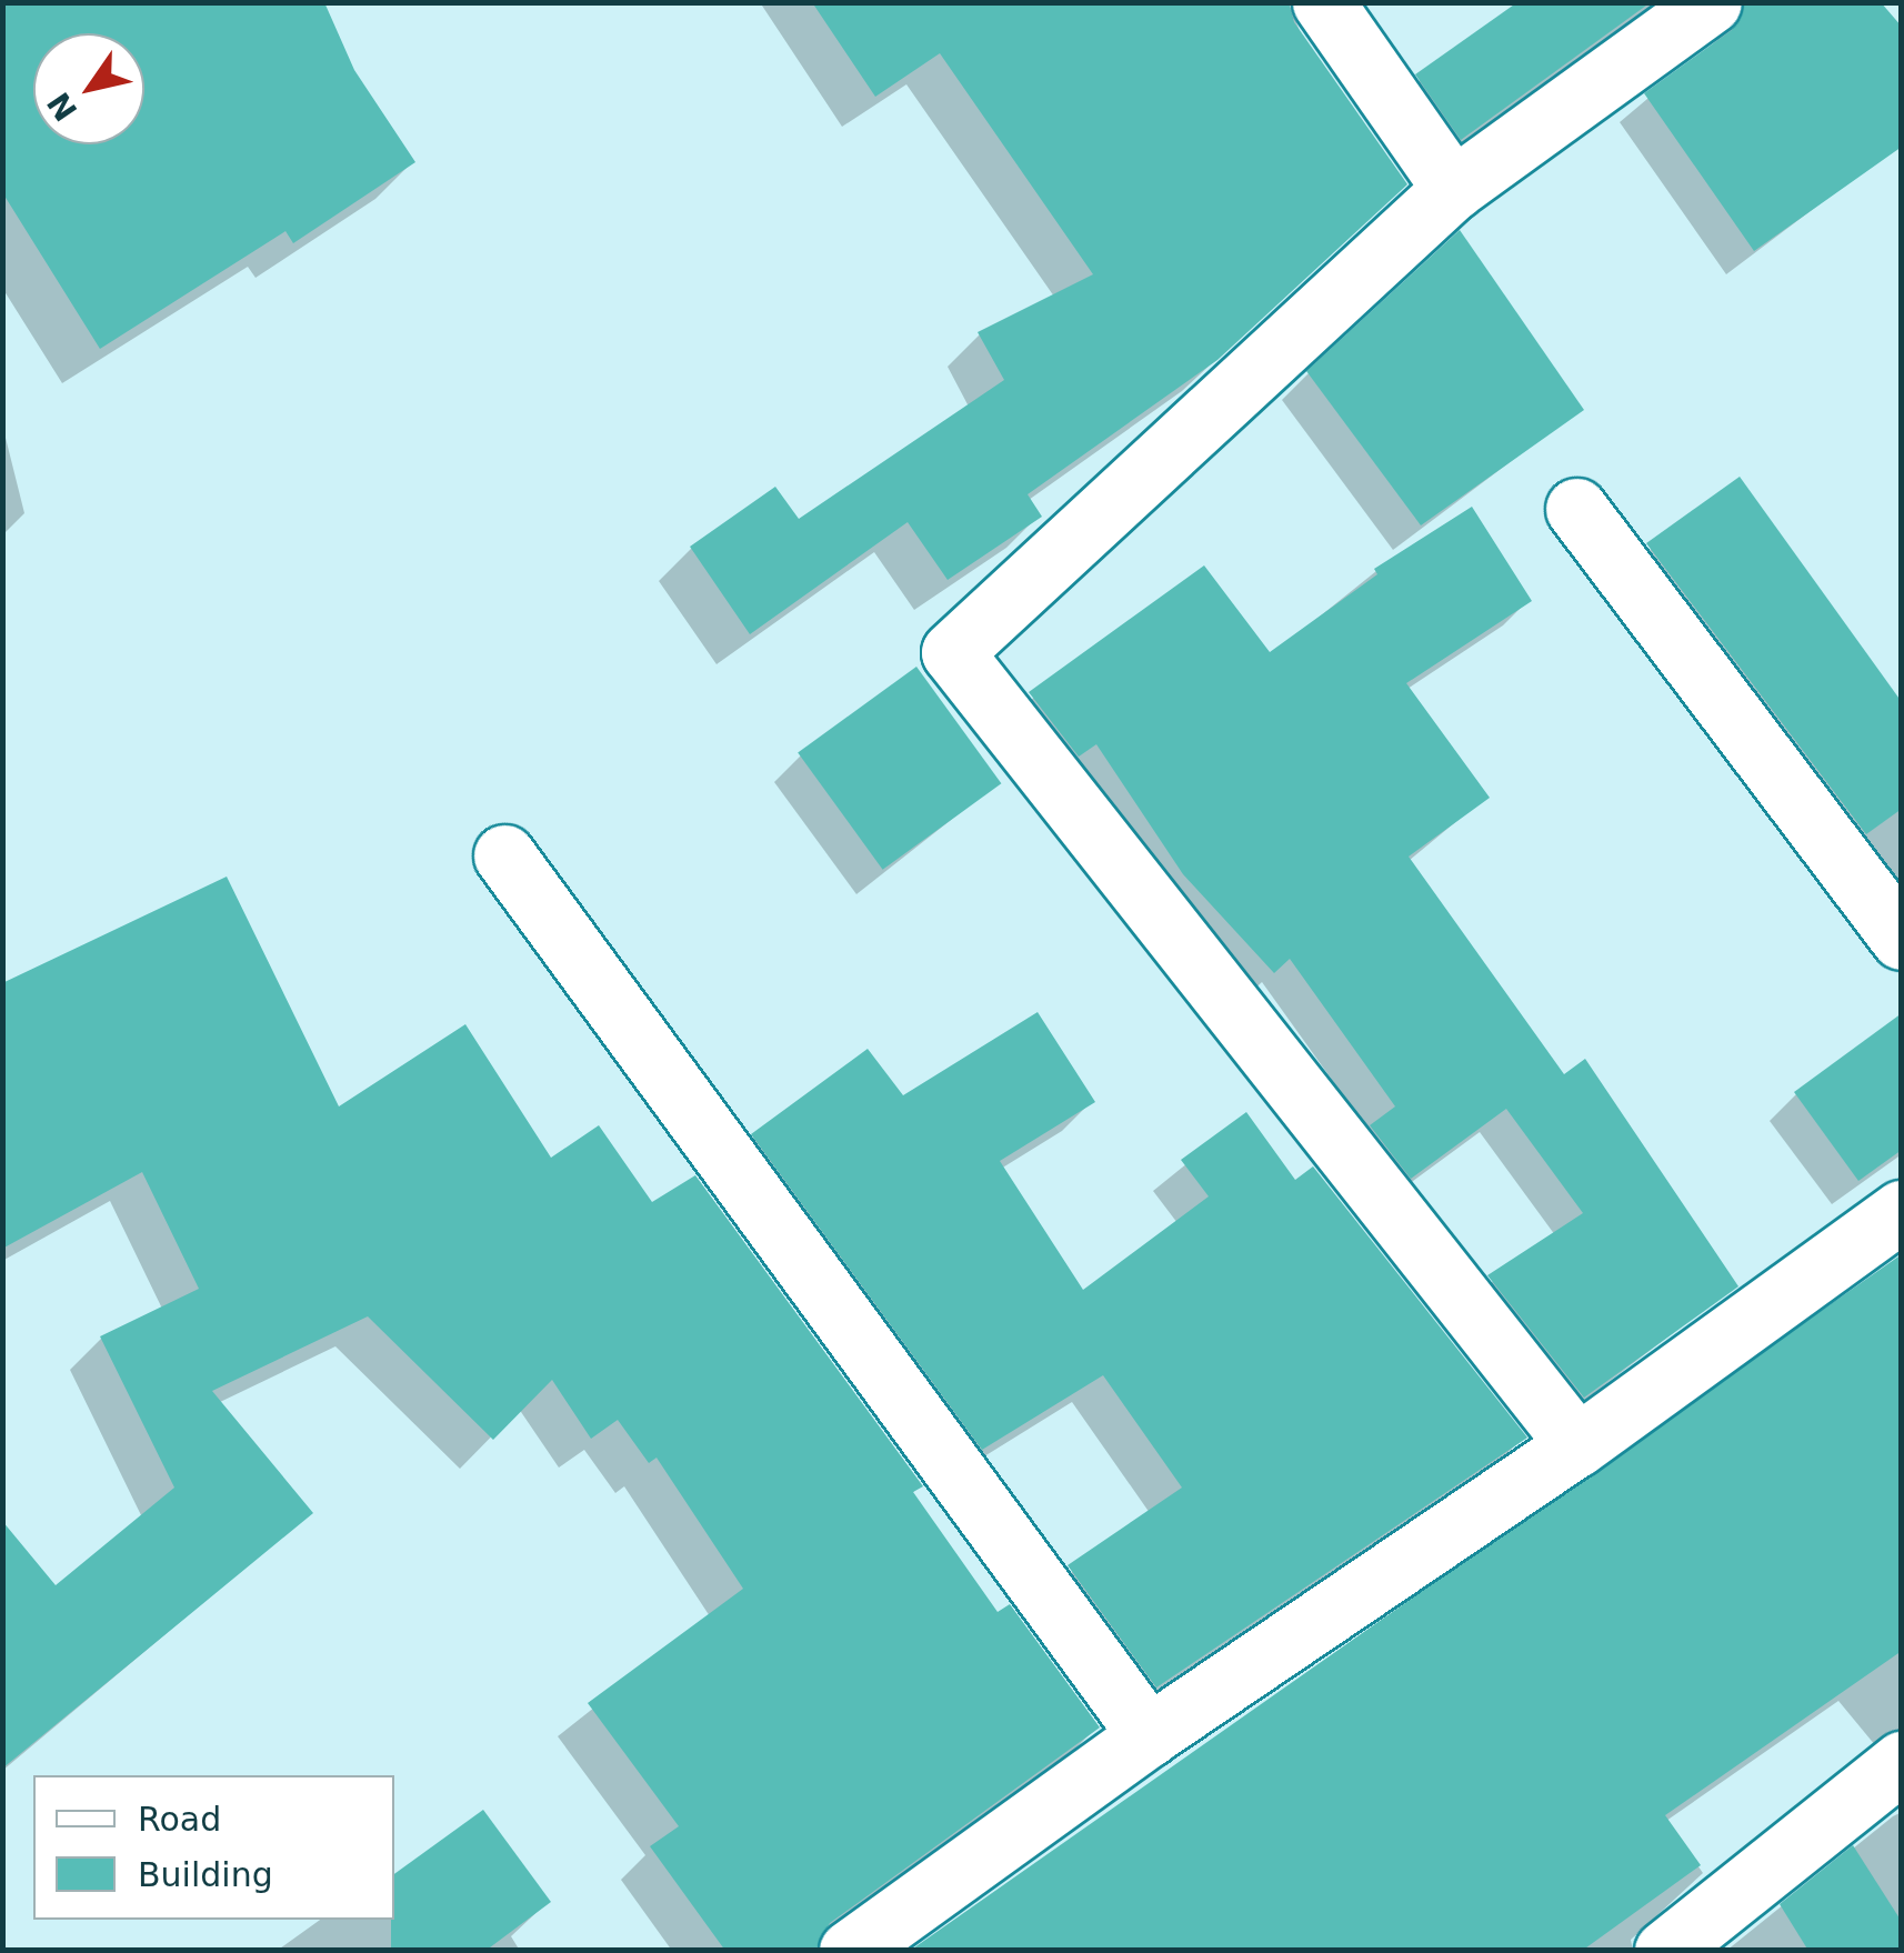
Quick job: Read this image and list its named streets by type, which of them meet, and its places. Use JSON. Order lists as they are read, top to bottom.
{
  "legend": ["Road", "Building"],
  "north": "bottom left"
}
